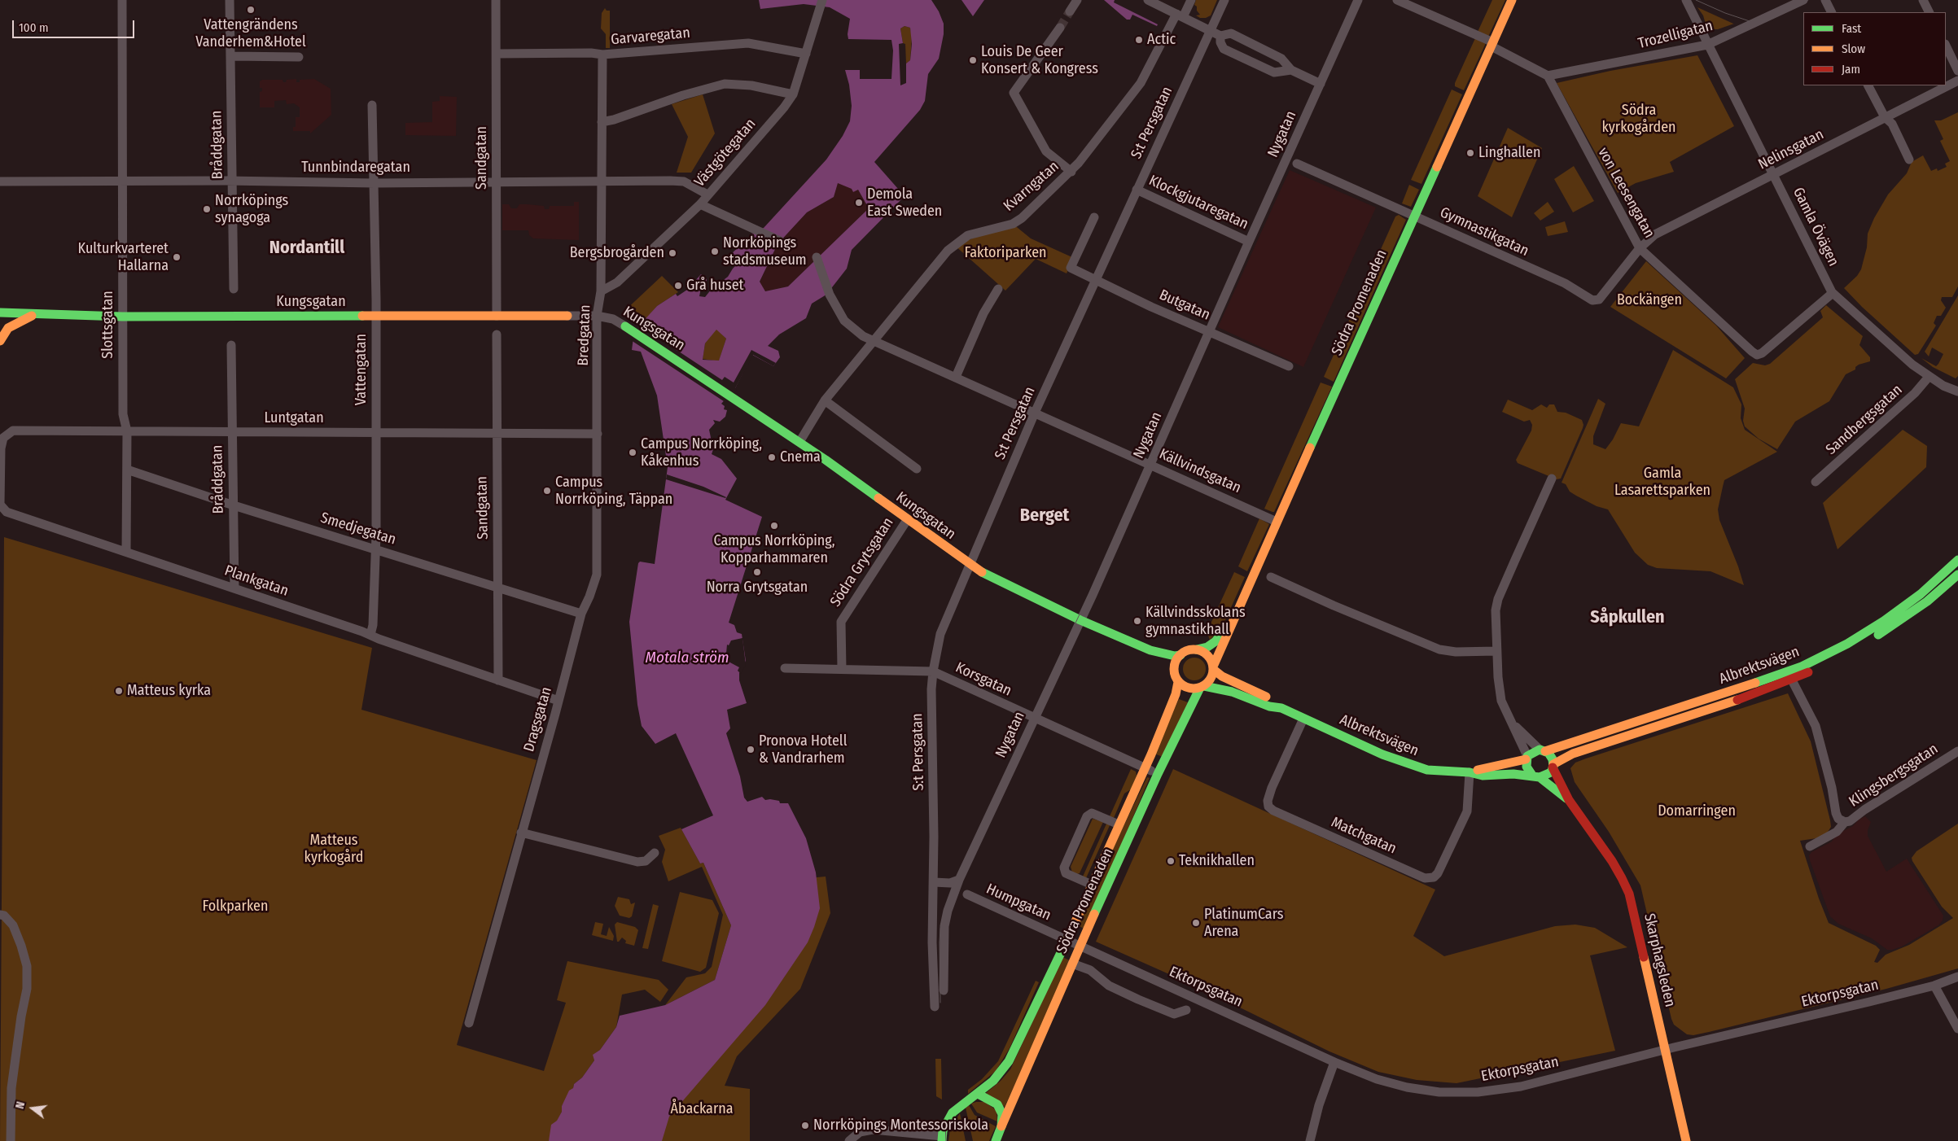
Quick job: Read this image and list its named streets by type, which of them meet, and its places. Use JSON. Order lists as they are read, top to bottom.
{
  "streets": {
    "main road": [
      "Kungsgatan",
      "Södra Promenaden",
      "Albrektsvägen",
      "Skarphagsleden"
    ],
    "street": [
      "Trozelligatan",
      "Garvaregatan",
      "S:t Persgatan",
      "Nygatan",
      "Bråddgatan",
      "Nelinsgatan",
      "Västgötegatan",
      "Sandgatan",
      "Tunnbindaregatan",
      "Kvarngatan",
      "von Leesengatan",
      "Klockgjutaregatan",
      "Gamla Övägen",
      "Gymnastikgatan",
      "Butgatan",
      "Slottsgatan",
      "Bredgatan",
      "Vattengatan",
      "Luntgatan",
      "Sandbergsgatan",
      "Källvindsgatan",
      "Smedjegatan",
      "Södra Grytsgatan",
      "Plankgatan",
      "Korsgatan",
      "Dragsgatan",
      "Klingsbergsgatan",
      "Matchgatan",
      "Humpgatan",
      "Ektorpsgatan"
    ]
  },
  "crossings": [
    ["Trozelligatan", "von Leesengatan"],
    ["Trozelligatan", "Gamla Övägen"],
    ["Garvaregatan", "Västgötegatan"],
    ["Garvaregatan", "Sandgatan"],
    ["Garvaregatan", "Bredgatan"],
    ["S:t Persgatan", "Klockgjutaregatan"],
    ["S:t Persgatan", "Kungsgatan"],
    ["S:t Persgatan", "Butgatan"],
    ["S:t Persgatan", "Källvindsgatan"],
    ["S:t Persgatan", "Korsgatan"],
    ["Nygatan", "Klockgjutaregatan"],
    ["Nygatan", "Kungsgatan"],
    ["Nygatan", "Butgatan"],
    ["Nygatan", "Källvindsgatan"],
    ["Nygatan", "Korsgatan"],
    ["Bråddgatan", "Tunnbindaregatan"],
    ["Bråddgatan", "Luntgatan"],
    ["Bråddgatan", "Smedjegatan"],
    ["Bråddgatan", "Plankgatan"],
    ["Nelinsgatan", "von Leesengatan"],
    ["Nelinsgatan", "Gamla Övägen"],
    ["Nelinsgatan", "Gymnastikgatan"],
    ["Västgötegatan", "Tunnbindaregatan"],
    ["Västgötegatan", "Bredgatan"],
    ["Sandgatan", "Tunnbindaregatan"],
    ["Sandgatan", "Kungsgatan"],
    ["Sandgatan", "Luntgatan"],
    ["Sandgatan", "Smedjegatan"],
    ["Sandgatan", "Plankgatan"],
    ["Tunnbindaregatan", "Slottsgatan"],
    ["Tunnbindaregatan", "Bredgatan"],
    ["Tunnbindaregatan", "Vattengatan"],
    ["Kvarngatan", "Kungsgatan"],
    ["Kvarngatan", "Källvindsgatan"],
    ["von Leesengatan", "Gamla Övägen"],
    ["von Leesengatan", "Gymnastikgatan"],
    ["Gamla Övägen", "Sandbergsgatan"],
    ["Gymnastikgatan", "Södra Promenaden"],
    ["Kungsgatan", "Södra Promenaden"],
    ["Kungsgatan", "Slottsgatan"],
    ["Kungsgatan", "Bredgatan"],
    ["Kungsgatan", "Vattengatan"],
    ["Kungsgatan", "Södra Grytsgatan"],
    ["Kungsgatan", "Albrektsvägen"],
    ["Södra Promenaden", "Källvindsgatan"],
    ["Södra Promenaden", "Albrektsvägen"],
    ["Södra Promenaden", "Korsgatan"],
    ["Södra Promenaden", "Humpgatan"],
    ["Södra Promenaden", "Ektorpsgatan"],
    ["Slottsgatan", "Luntgatan"],
    ["Slottsgatan", "Smedjegatan"],
    ["Slottsgatan", "Plankgatan"],
    ["Bredgatan", "Luntgatan"],
    ["Bredgatan", "Smedjegatan"],
    ["Bredgatan", "Dragsgatan"],
    ["Vattengatan", "Luntgatan"],
    ["Vattengatan", "Smedjegatan"],
    ["Vattengatan", "Plankgatan"],
    ["Luntgatan", "Plankgatan"],
    ["Smedjegatan", "Dragsgatan"],
    ["Södra Grytsgatan", "Korsgatan"],
    ["Plankgatan", "Dragsgatan"],
    ["Albrektsvägen", "Klingsbergsgatan"],
    ["Albrektsvägen", "Matchgatan"],
    ["Albrektsvägen", "Skarphagsleden"],
    ["Humpgatan", "Ektorpsgatan"],
    ["Skarphagsleden", "Ektorpsgatan"]
  ],
  "districts": ["Nordantill", "Berget", "Såpkullen"],
  "water": ["Motala ström"],
  "parks": [
    "Södra kyrkogården",
    "Faktoriparken",
    "Bockängen",
    "Gamla Lasarettsparken",
    "Domarringen",
    "Matteus kyrkogård",
    "Folkparken",
    "Åbackarna"
  ],
  "places": [
    "Vattengrändens Vanderhem&Hotel",
    "Actic",
    "Louis De Geer Konsert & Kongress",
    "Linghallen",
    "Demola East Sweden",
    "Norrköpings synagoga",
    "Norrköpings stadsmuseum",
    "Bergsbrogården",
    "Kulturkvarteret Hallarna",
    "Grå huset",
    "Campus Norrköping, Kåkenhus",
    "Cnema",
    "Campus Norrköping, Täppan",
    "Campus Norrköping, Kopparhammaren",
    "Norra Grytsgatan",
    "Källvindsskolans gymnastikhall",
    "Matteus kyrka",
    "Pronova Hotell & Vandrarhem",
    "Teknikhallen",
    "PlatinumCars Arena",
    "Norrköpings Montessoriskola"
  ],
  "legend": ["Fast", "Slow", "Jam"],
  "scale_bar": "100 m",
  "north": "left"
}
